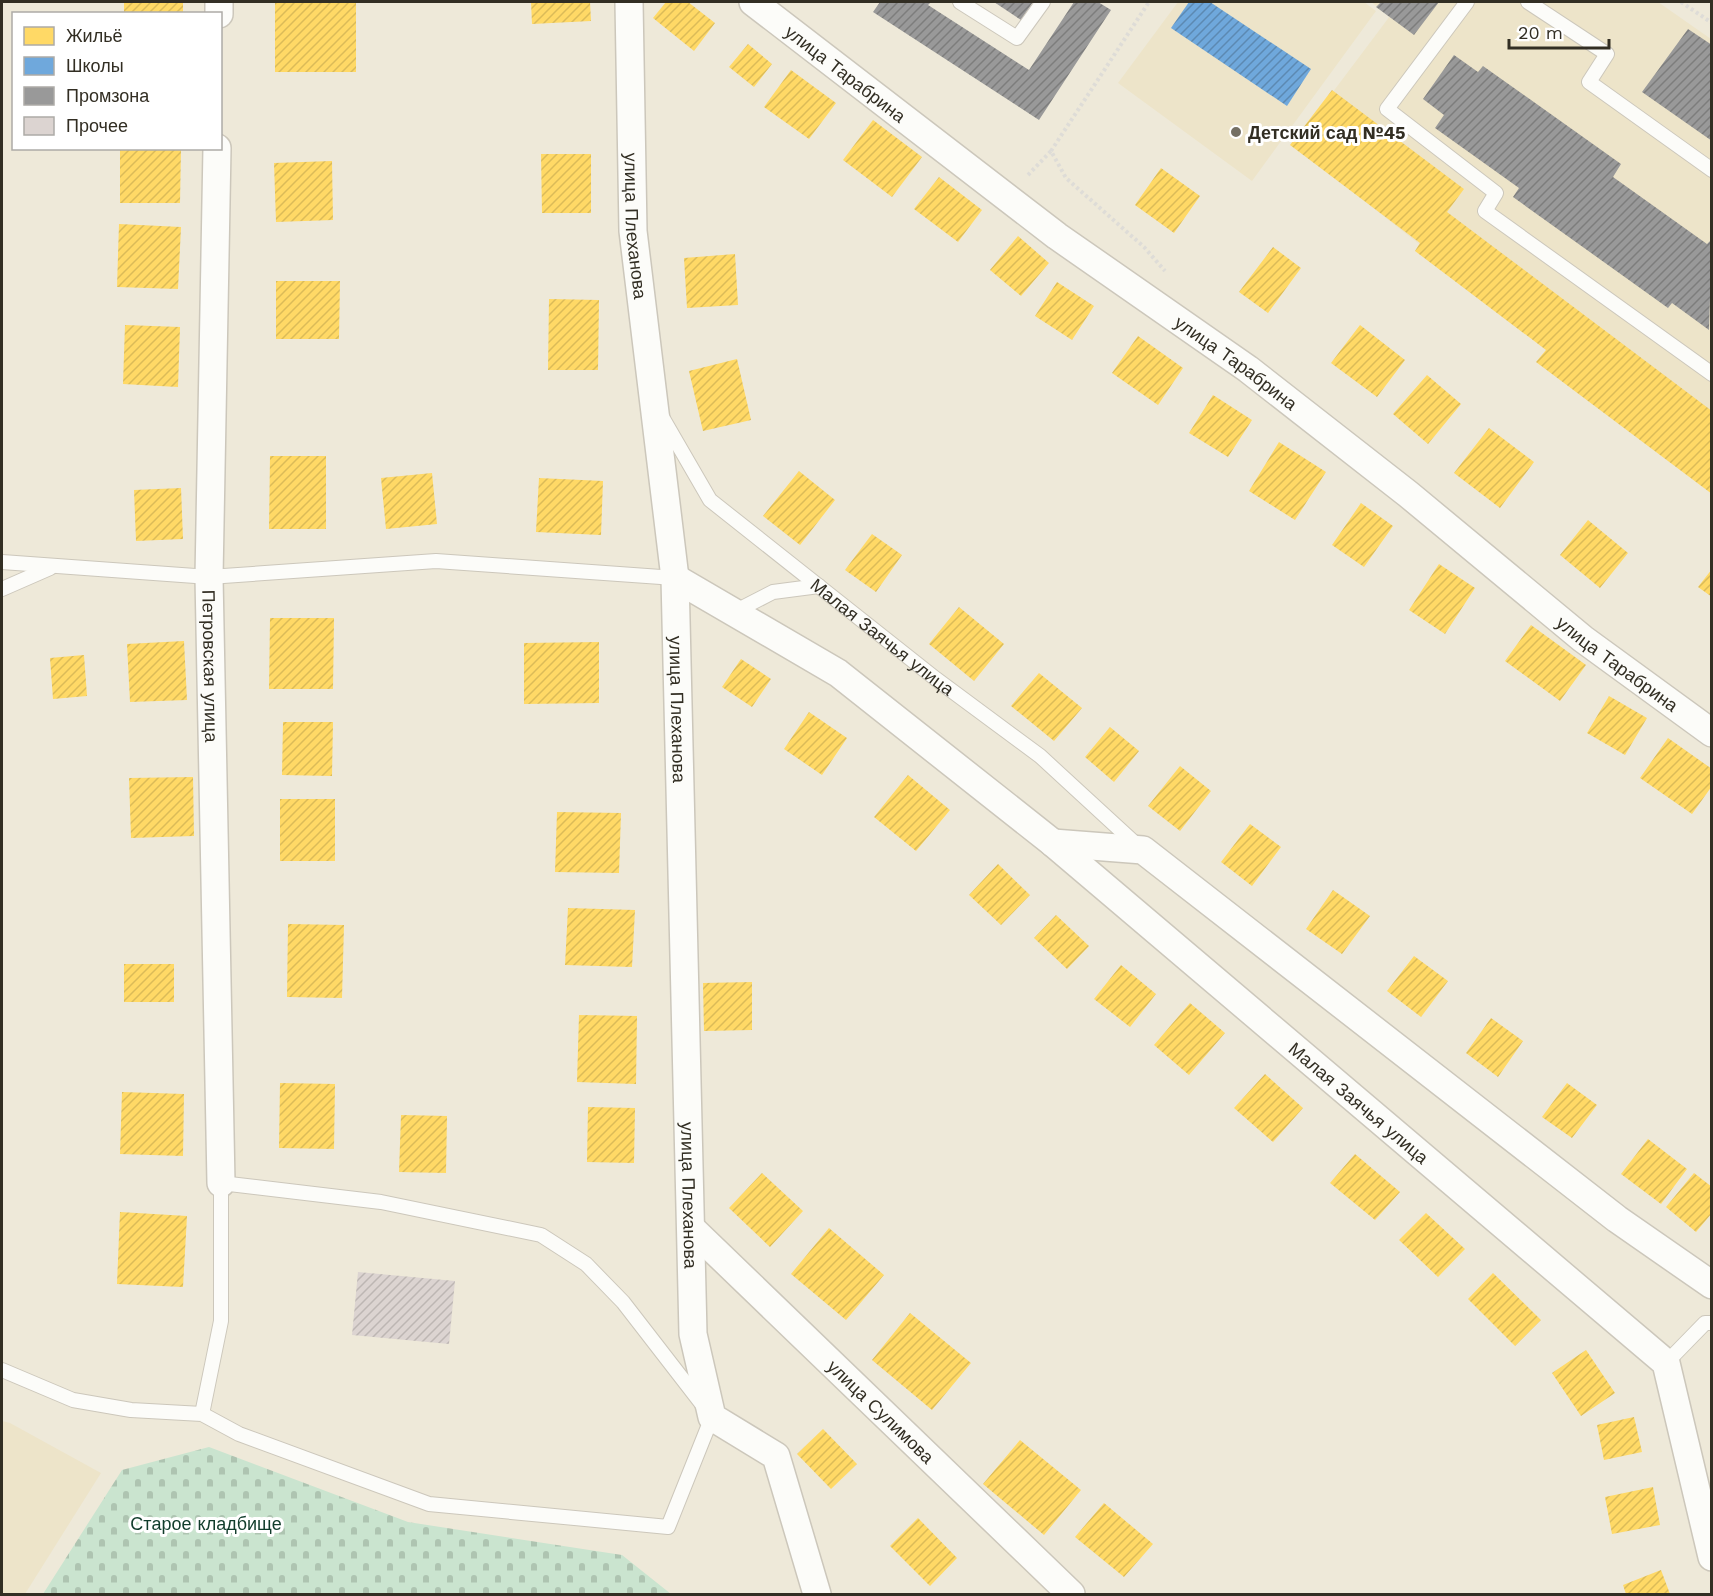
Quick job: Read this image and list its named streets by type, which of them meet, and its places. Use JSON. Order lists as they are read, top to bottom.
{
  "streets": {
    "street": [
      "улица Тарабрина",
      "улица Плеханова",
      "Малая Заячья улица",
      "Петровская улица",
      "улица Сулимова"
    ]
  },
  "crossings": [
    ["улица Плеханова", "Малая Заячья улица"],
    ["улица Плеханова", "улица Сулимова"]
  ],
  "parks": ["Старое кладбище"],
  "places": ["Детский сад №45"],
  "legend": [
    "Жильё",
    "Школы",
    "Промзона",
    "Прочее"
  ],
  "scale_bar": "20 m"
}
